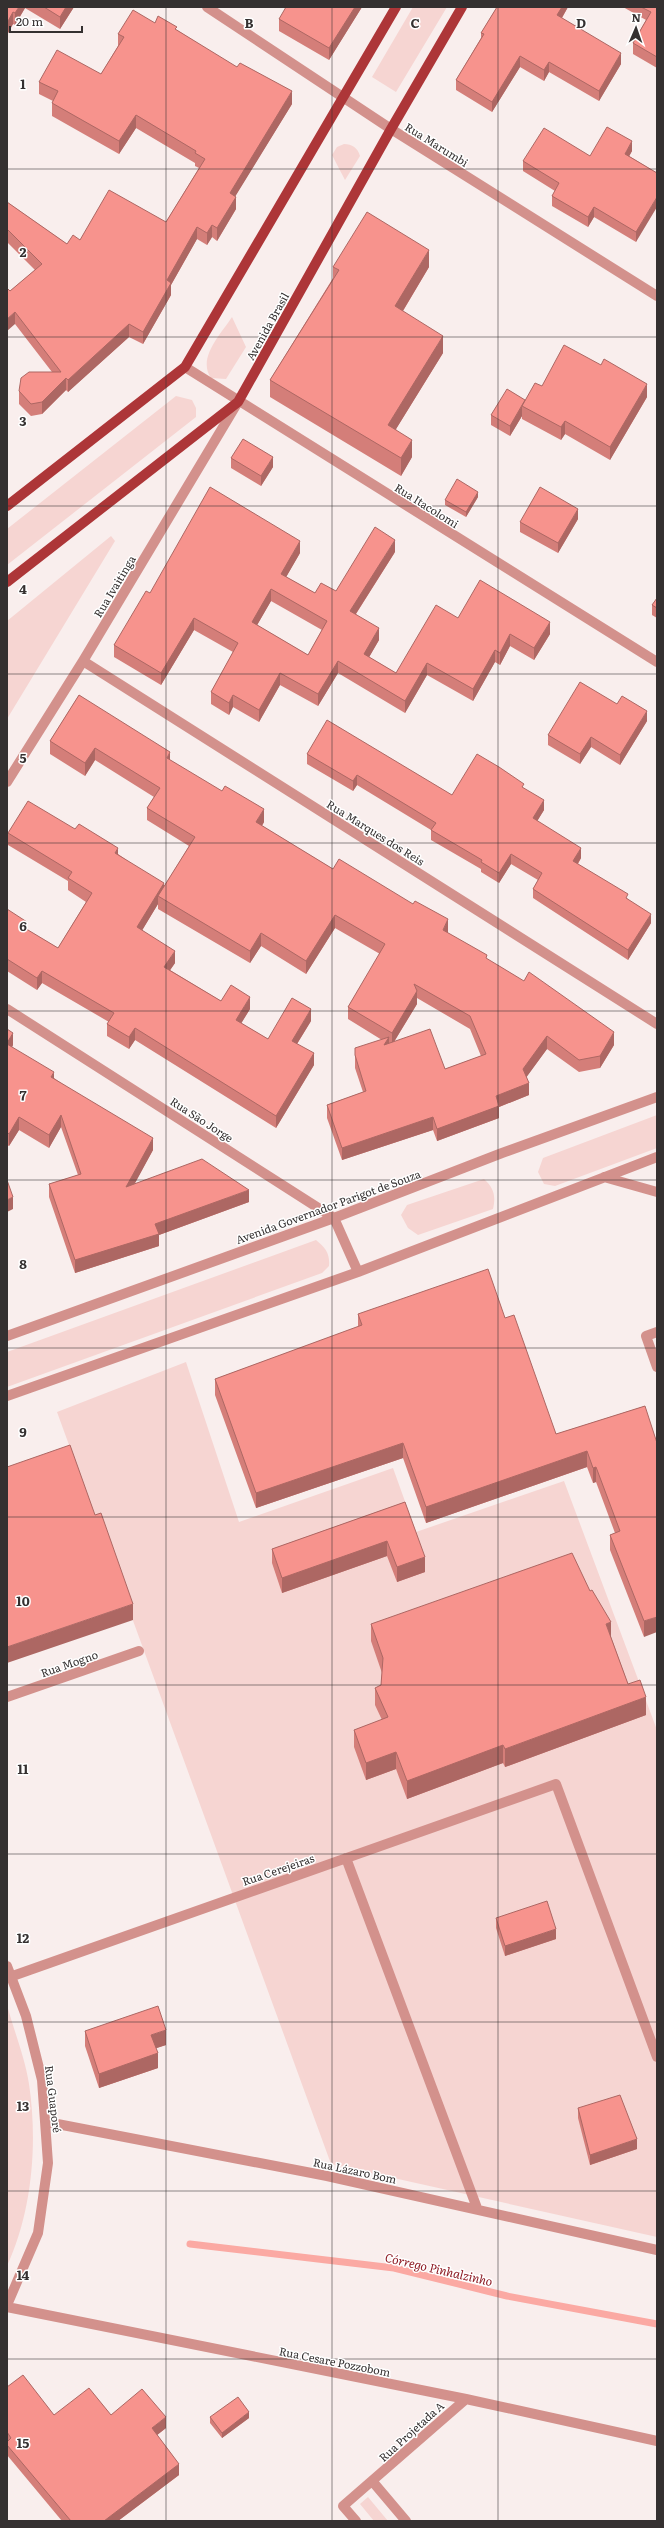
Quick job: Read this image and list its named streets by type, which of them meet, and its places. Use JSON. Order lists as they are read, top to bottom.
{
  "streets": {
    "main road": ["Avenida Brasil"],
    "street": [
      "Rua Marumbi",
      "Rua Itacolomi",
      "Rua Ivaitinga",
      "Rua Marques dos Reis",
      "Rua São Jorge",
      "Avenida Governador Parigot de Souza",
      "Rua Mogno",
      "Rua Cerejeiras",
      "Rua Guaporé",
      "Rua Lázaro Bom",
      "Rua Cesare Pozzobom",
      "Rua Projetada A"
    ]
  },
  "crossings": [
    ["Rua Marumbi", "Avenida Brasil"],
    ["Avenida Brasil", "Rua Itacolomi"],
    ["Avenida Brasil", "Rua Ivaitinga"],
    ["Rua Itacolomi", "Rua Ivaitinga"],
    ["Rua Ivaitinga", "Rua Marques dos Reis"],
    ["Rua São Jorge", "Avenida Governador Parigot de Souza"],
    ["Rua Cerejeiras", "Rua Guaporé"],
    ["Rua Guaporé", "Rua Lázaro Bom"],
    ["Rua Guaporé", "Rua Cesare Pozzobom"],
    ["Rua Cesare Pozzobom", "Rua Projetada A"]
  ],
  "water": ["Córrego Pinhalzinho"],
  "scale_bar": "20 m",
  "north": "top",
  "grid": {
    "columns": ["B", "C", "D"],
    "rows": [
      "1",
      "2",
      "3",
      "4",
      "5",
      "6",
      "7",
      "8",
      "9",
      "10",
      "11",
      "12",
      "13",
      "14",
      "15"
    ]
  }
}
